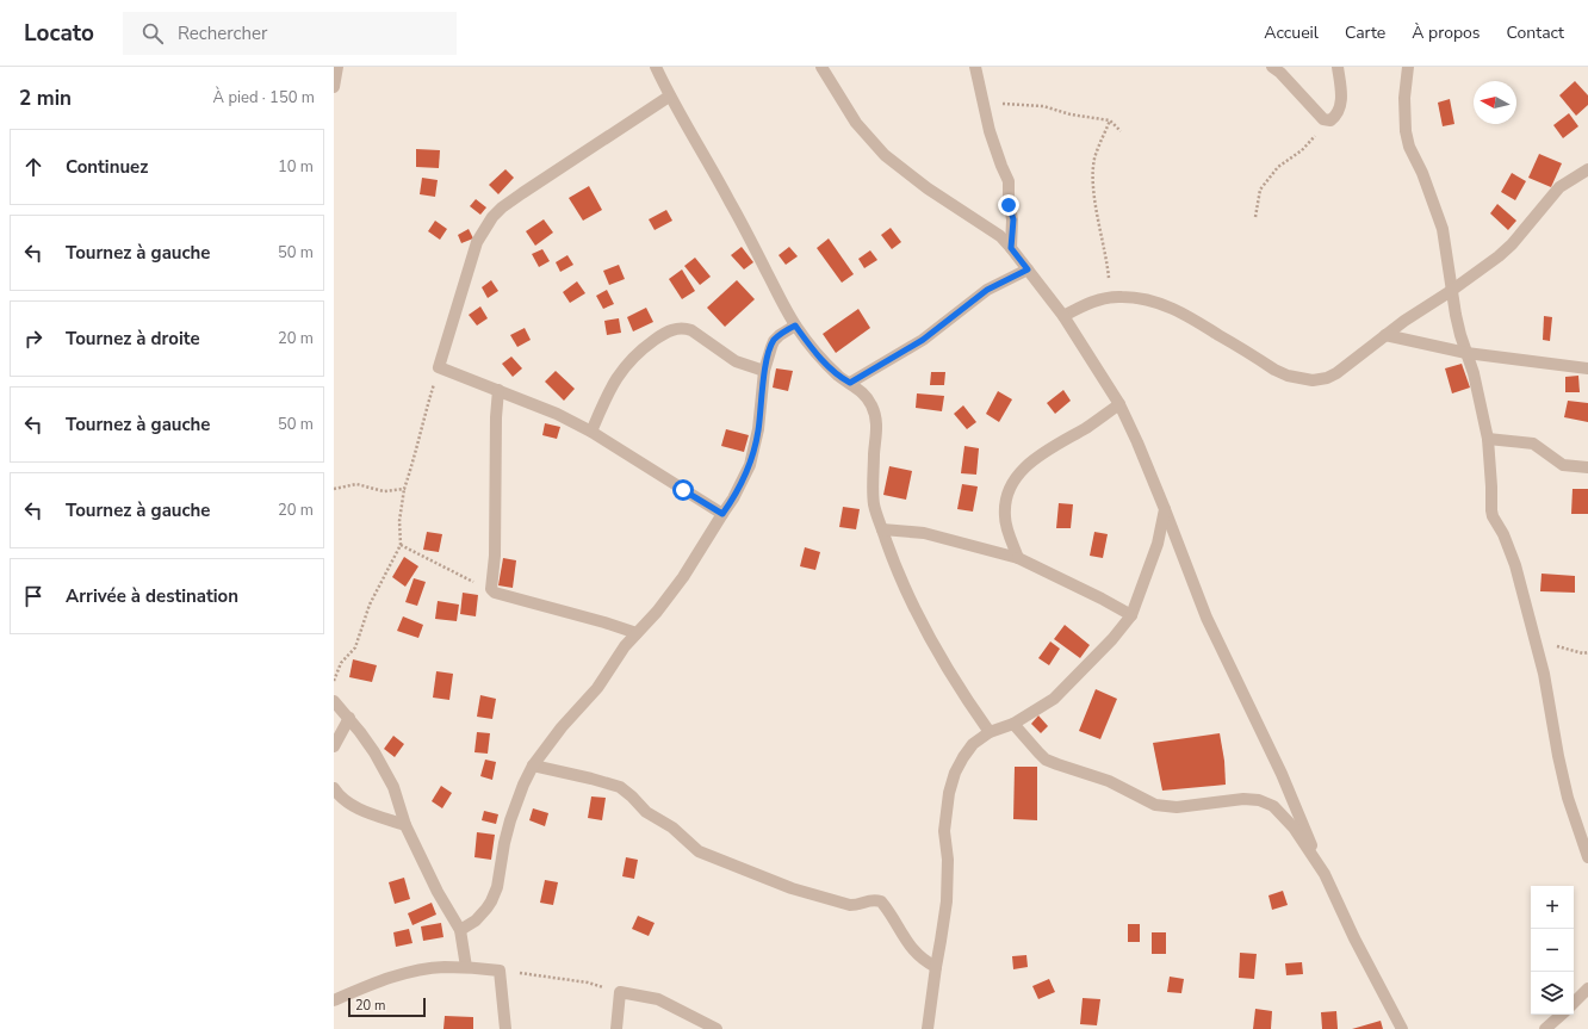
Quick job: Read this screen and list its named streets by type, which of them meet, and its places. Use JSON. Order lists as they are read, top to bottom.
{
  "scale_bar": "20 m",
  "north": "left",
  "page": {
    "header": "Locato",
    "search": "Rechercher",
    "nav": [
      "Accueil",
      "Carte",
      "À propos",
      "Contact"
    ],
    "heading": ["2 min", "À pied · 150 m"],
    "list": [
      ["Continuez", "10 m"],
      ["Tournez à gauche", "50 m"],
      ["Tournez à droite", "20 m"],
      ["Tournez à gauche", "50 m"],
      ["Tournez à gauche", "20 m"],
      "Arrivée à destination"
    ],
    "map_buttons": ["+", "−"],
    "scale": "20 m"
  }
}
